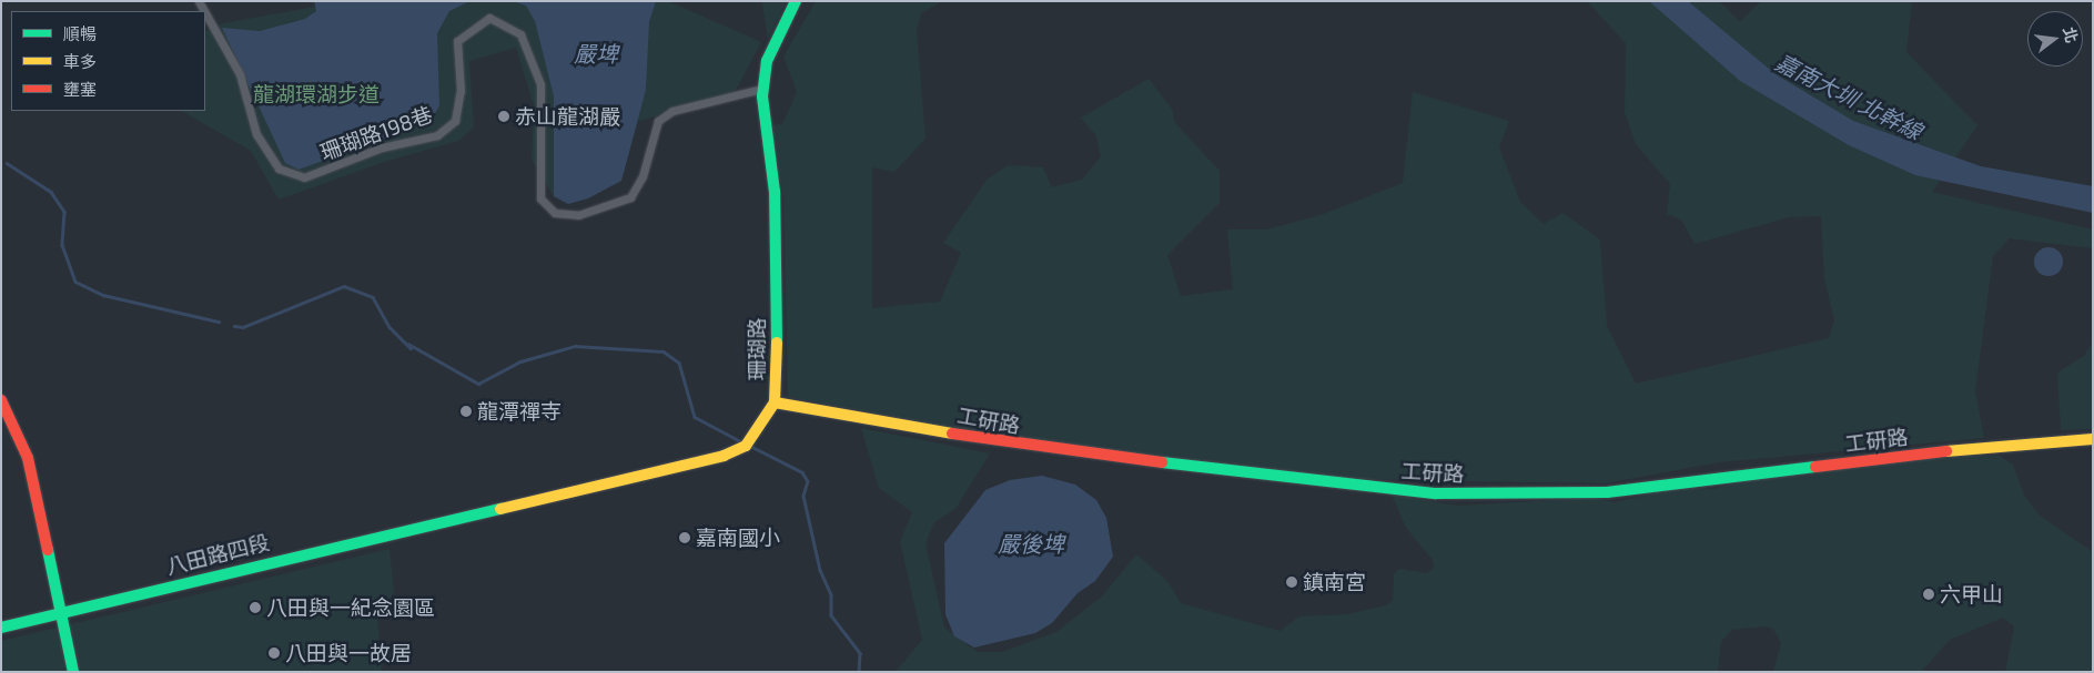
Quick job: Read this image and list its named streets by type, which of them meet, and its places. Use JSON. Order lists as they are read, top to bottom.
{
  "streets": {
    "street": [
      "珊瑚路198巷",
      "珊瑚路",
      "工研路",
      "八田路四段"
    ]
  },
  "crossings": [
    ["珊瑚路198巷", "珊瑚路"],
    ["珊瑚路", "工研路"],
    ["珊瑚路", "八田路四段"]
  ],
  "water": ["嚴埤", "嘉南大圳 北幹線", "嚴後埤"],
  "parks": ["龍湖環湖步道"],
  "places": [
    "赤山龍湖嚴",
    "龍潭禪寺",
    "嘉南國小",
    "鎮南宮",
    "六甲山",
    "八田與一紀念園區",
    "八田與一故居"
  ],
  "legend": ["順暢", "車多", "壅塞"],
  "north": "right"
}
